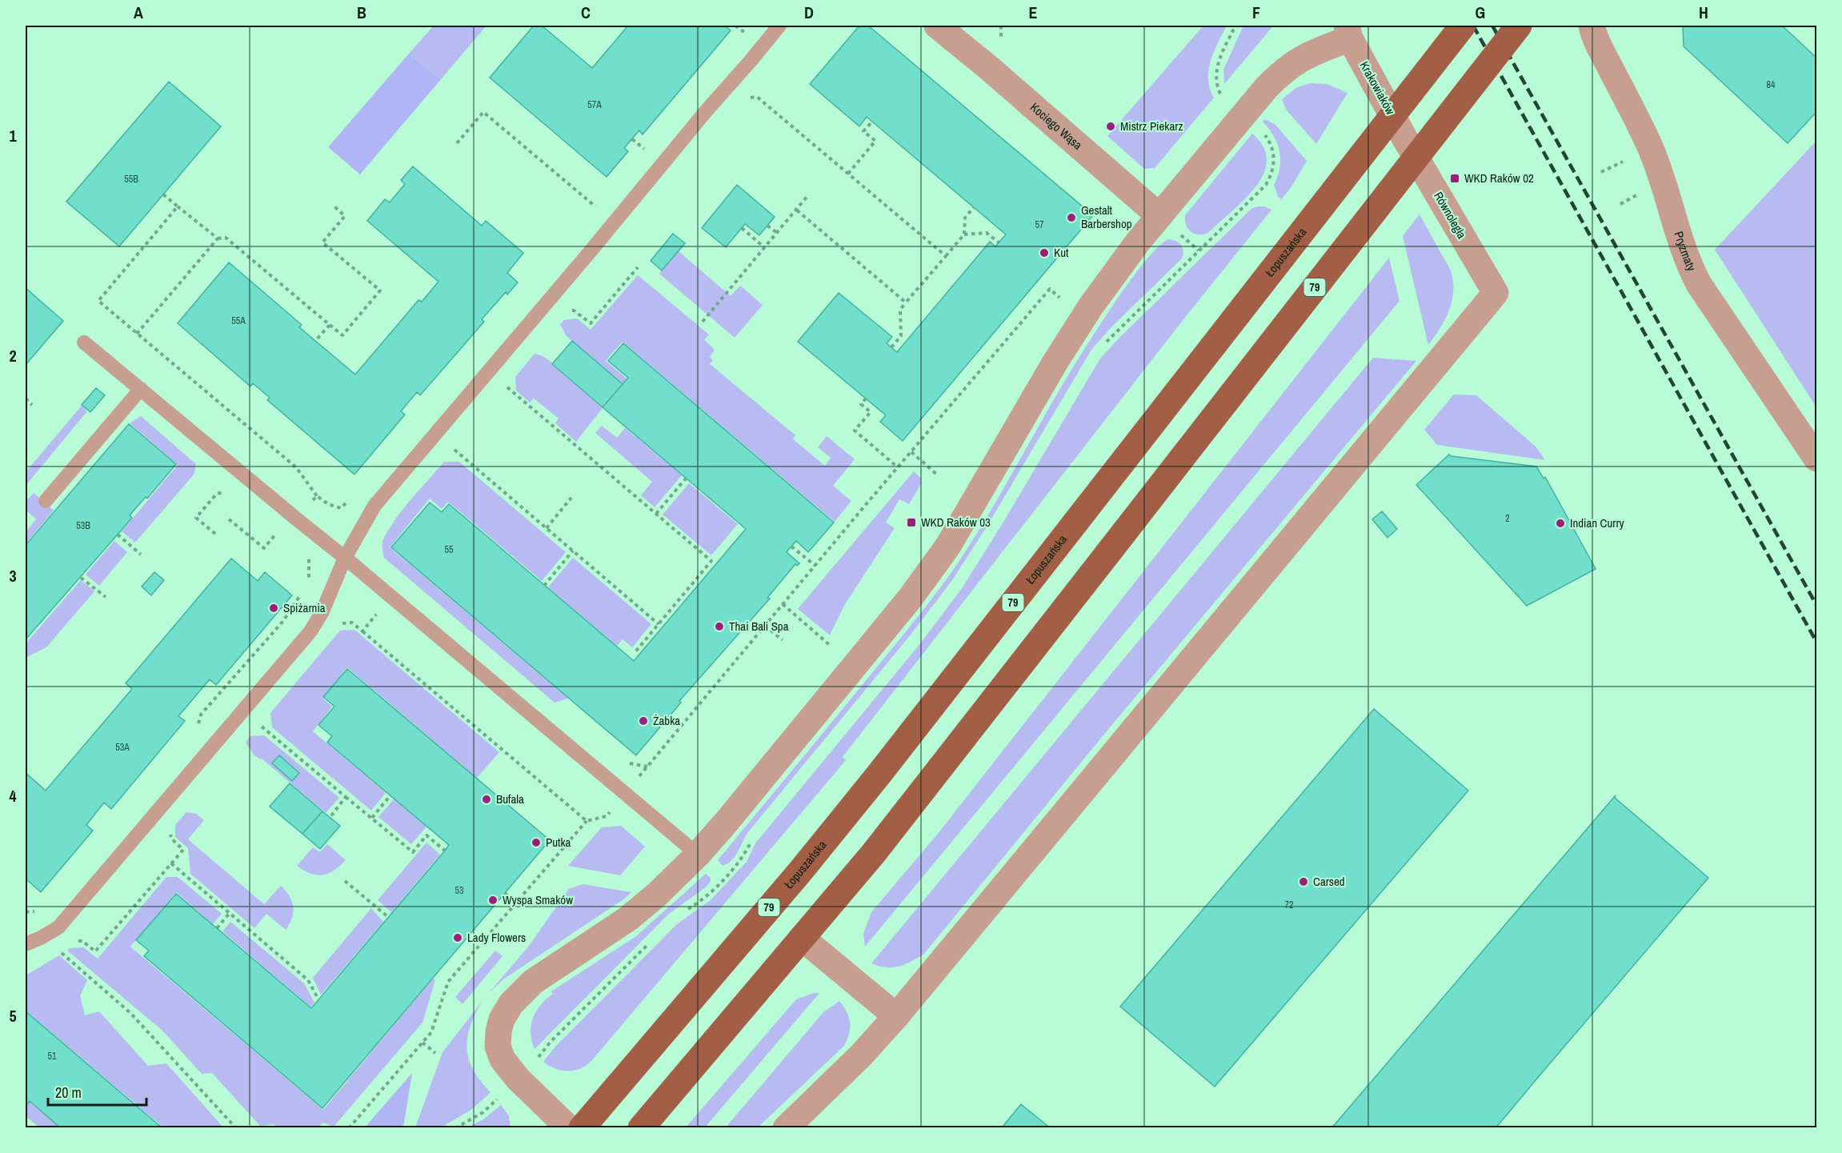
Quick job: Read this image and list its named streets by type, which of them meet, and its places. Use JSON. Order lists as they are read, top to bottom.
{
  "streets": {
    "main road": ["Łopuszańska", "79"],
    "street": [
      "Krakowiaków",
      "Kociego Wąsa",
      "Równoległa",
      "Pryzmaty"
    ]
  },
  "crossings": [
    ["Krakowiaków", "Równoległa"]
  ],
  "places": {
    "other": [
      "Mistrz Piekarz",
      "Gestalt Barbershop",
      "Kut",
      "Indian Curry",
      "Spiżarnia",
      "Thai Bali Spa",
      "Żabka",
      "Bufala",
      "Putka",
      "Carsed",
      "Wyspa Smaków",
      "Lady Flowers"
    ],
    "transit": ["WKD Raków 02", "WKD Raków 03"]
  },
  "house_numbers": [
    "84",
    "57A",
    "55B",
    "57",
    "55A",
    "2",
    "53B",
    "55",
    "53A",
    "53",
    "72",
    "51"
  ],
  "scale_bar": "20 m",
  "grid": {
    "columns": [
      "A",
      "B",
      "C",
      "D",
      "E",
      "F",
      "G",
      "H"
    ],
    "rows": [
      "1",
      "2",
      "3",
      "4",
      "5"
    ]
  }
}
